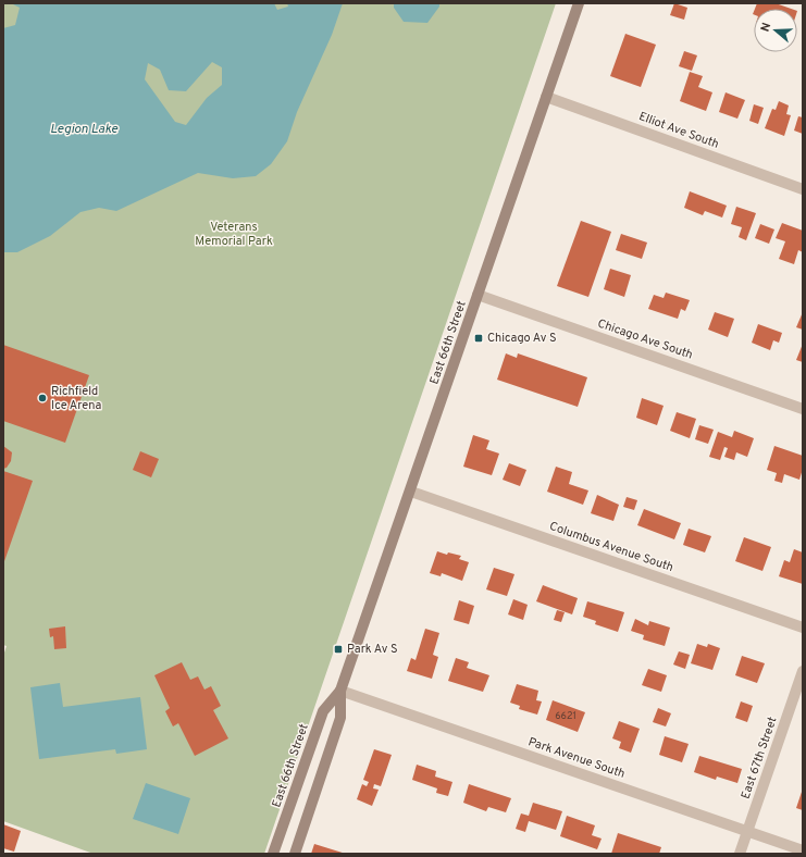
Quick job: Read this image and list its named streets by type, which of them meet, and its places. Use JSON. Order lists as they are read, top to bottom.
{
  "streets": {
    "main road": ["East 66th Street"],
    "street": [
      "Elliot Ave South",
      "Chicago Ave South",
      "Columbus Avenue South",
      "Park Avenue South",
      "East 67th Street"
    ]
  },
  "crossings": [
    ["Elliot Ave South", "East 66th Street"],
    ["Chicago Ave South", "East 66th Street"],
    ["East 66th Street", "Columbus Avenue South"],
    ["East 66th Street", "Park Avenue South"],
    ["Park Avenue South", "East 67th Street"]
  ],
  "water": ["Legion Lake"],
  "parks": ["Veterans Memorial Park"],
  "places": {
    "transit": ["Chicago Av S", "Park Av S"],
    "other": ["Richfield Ice Arena"]
  },
  "house_numbers": ["6621"],
  "north": "left"
}
